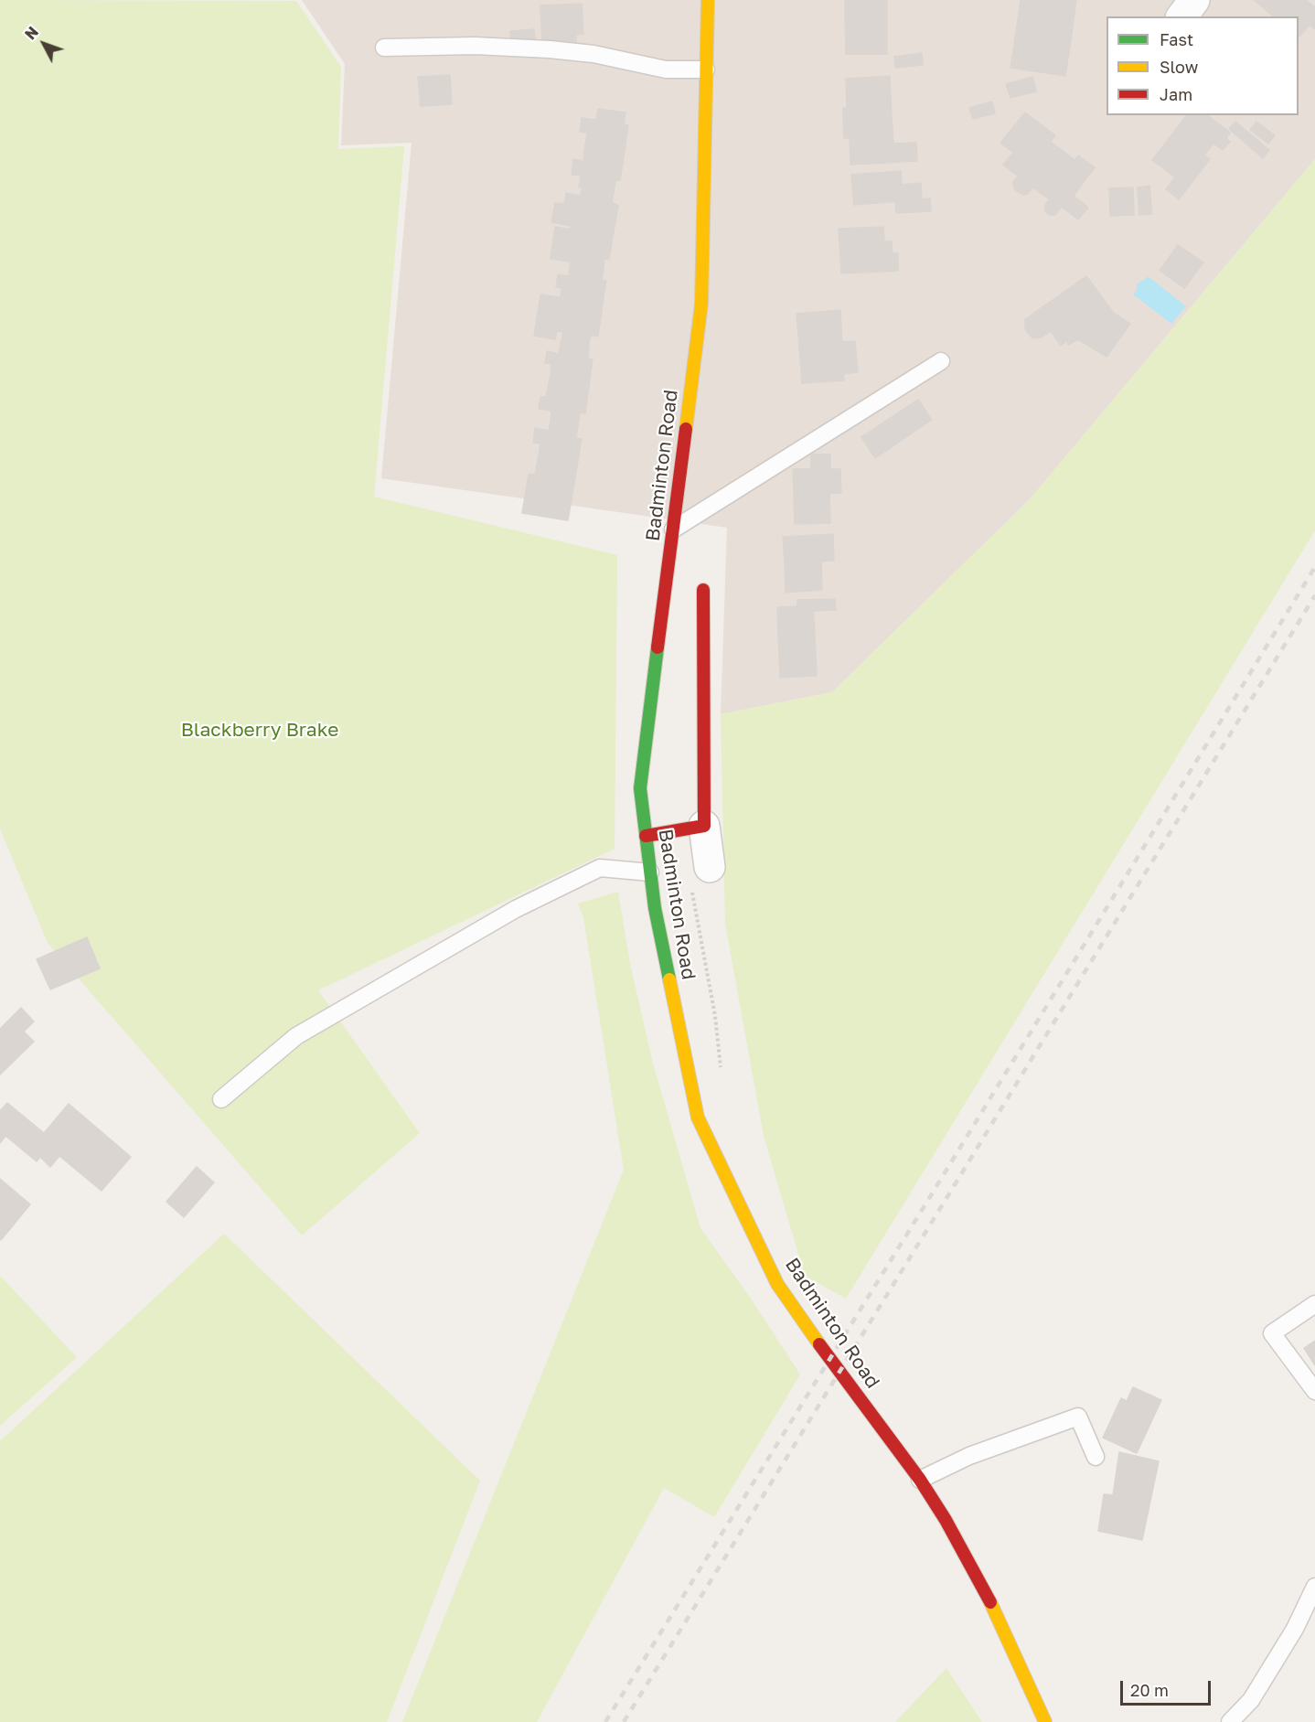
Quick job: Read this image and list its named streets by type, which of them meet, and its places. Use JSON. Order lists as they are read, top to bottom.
{
  "streets": {
    "main road": ["Badminton Road"]
  },
  "parks": ["Blackberry Brake"],
  "legend": ["Fast", "Slow", "Jam"],
  "scale_bar": "20 m",
  "north": "top left"
}
